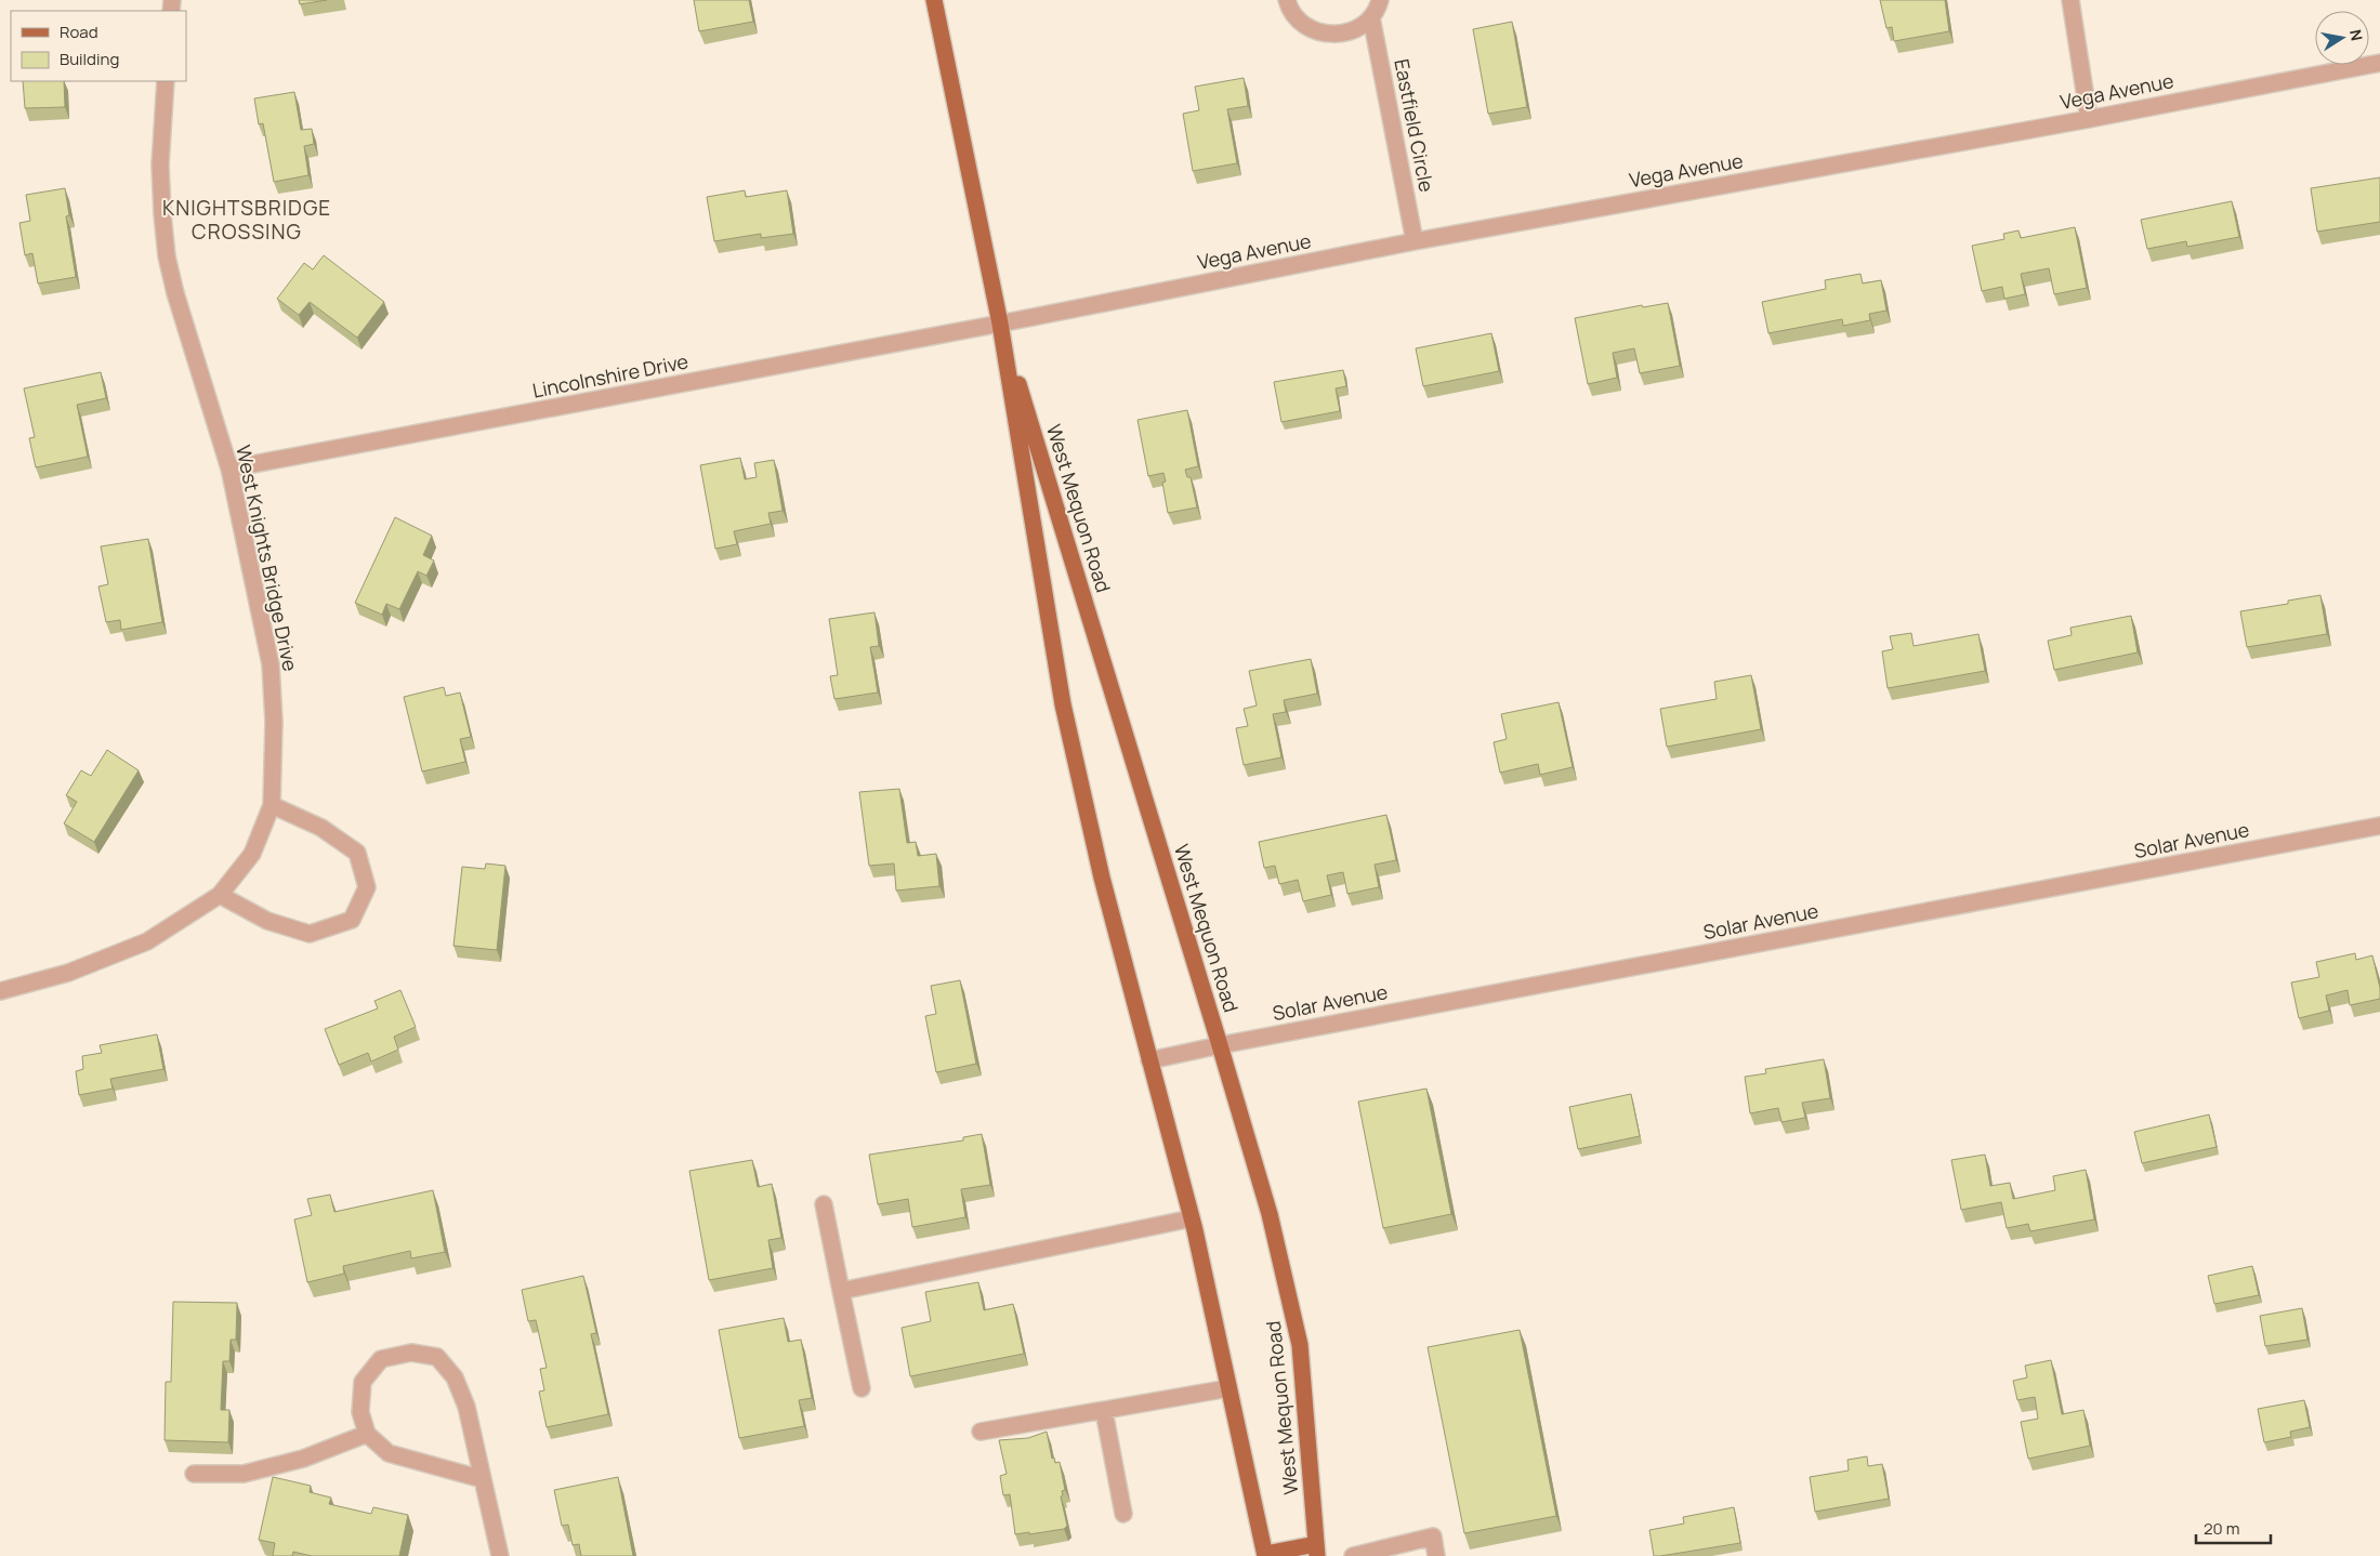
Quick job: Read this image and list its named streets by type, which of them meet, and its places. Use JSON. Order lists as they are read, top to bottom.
{
  "streets": {
    "main road": ["West Mequon Road"],
    "street": [
      "Vega Avenue",
      "Eastfield Circle",
      "Lincolnshire Drive",
      "West Knights Bridge Drive",
      "Solar Avenue"
    ]
  },
  "crossings": [
    ["Vega Avenue", "Eastfield Circle"],
    ["Vega Avenue", "Lincolnshire Drive"],
    ["Vega Avenue", "West Mequon Road"],
    ["Lincolnshire Drive", "West Mequon Road"],
    ["Lincolnshire Drive", "West Knights Bridge Drive"],
    ["West Mequon Road", "Solar Avenue"]
  ],
  "districts": ["KNIGHTSBRIDGE CROSSING"],
  "legend": ["Road", "Building"],
  "scale_bar": "20 m",
  "north": "right"
}
